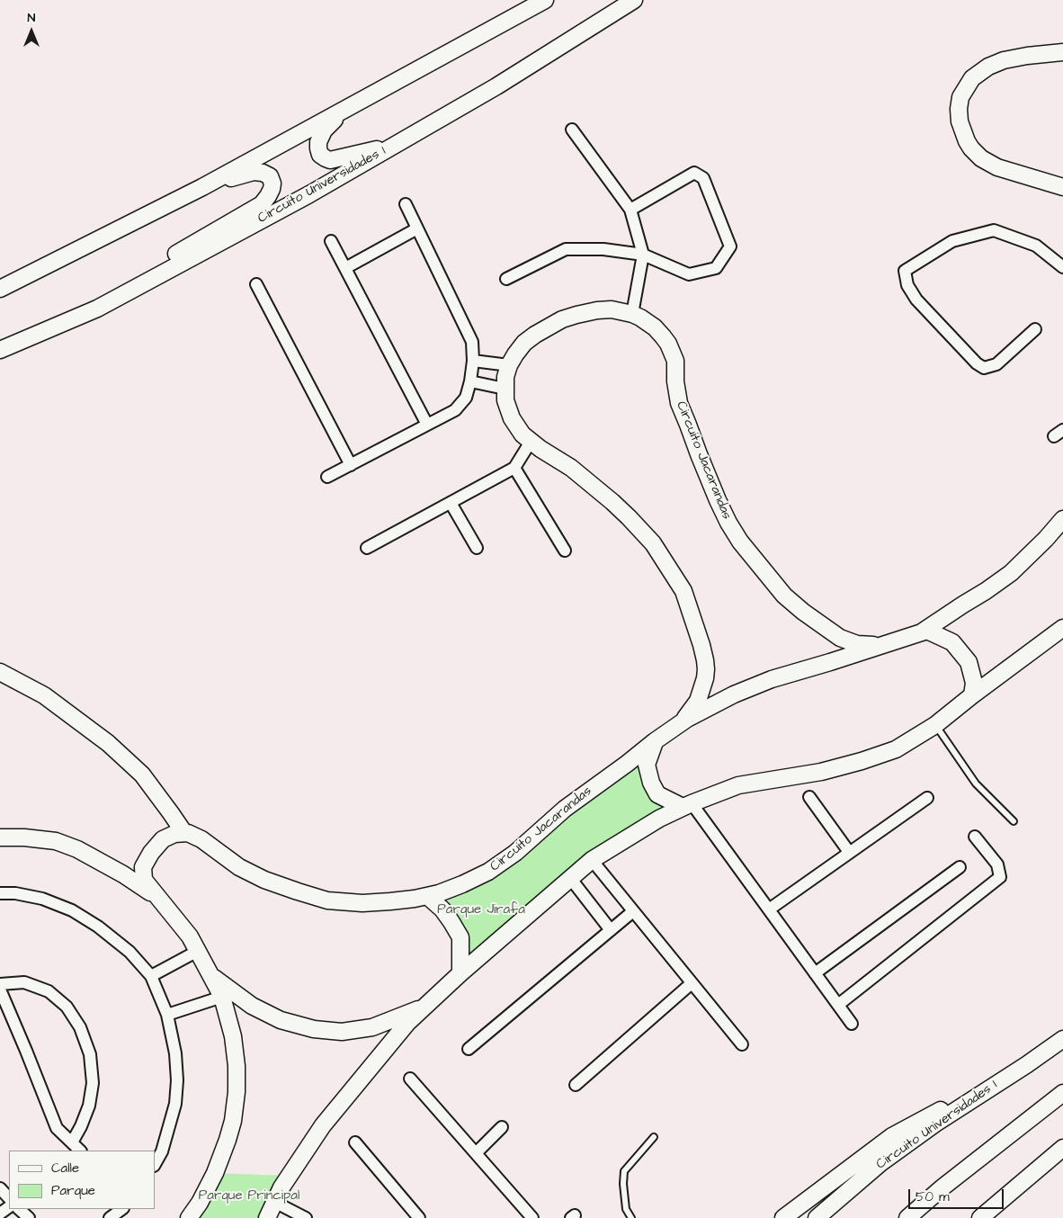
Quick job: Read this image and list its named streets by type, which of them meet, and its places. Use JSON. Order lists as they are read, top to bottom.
{
  "streets": {
    "street": ["Circuito Universidades 1", "Circuito Jacarandas"]
  },
  "parks": ["Parque Jirafa", "Parque Principal"],
  "legend": ["Calle", "Parque"],
  "scale_bar": "50 m",
  "north": "top"
}
